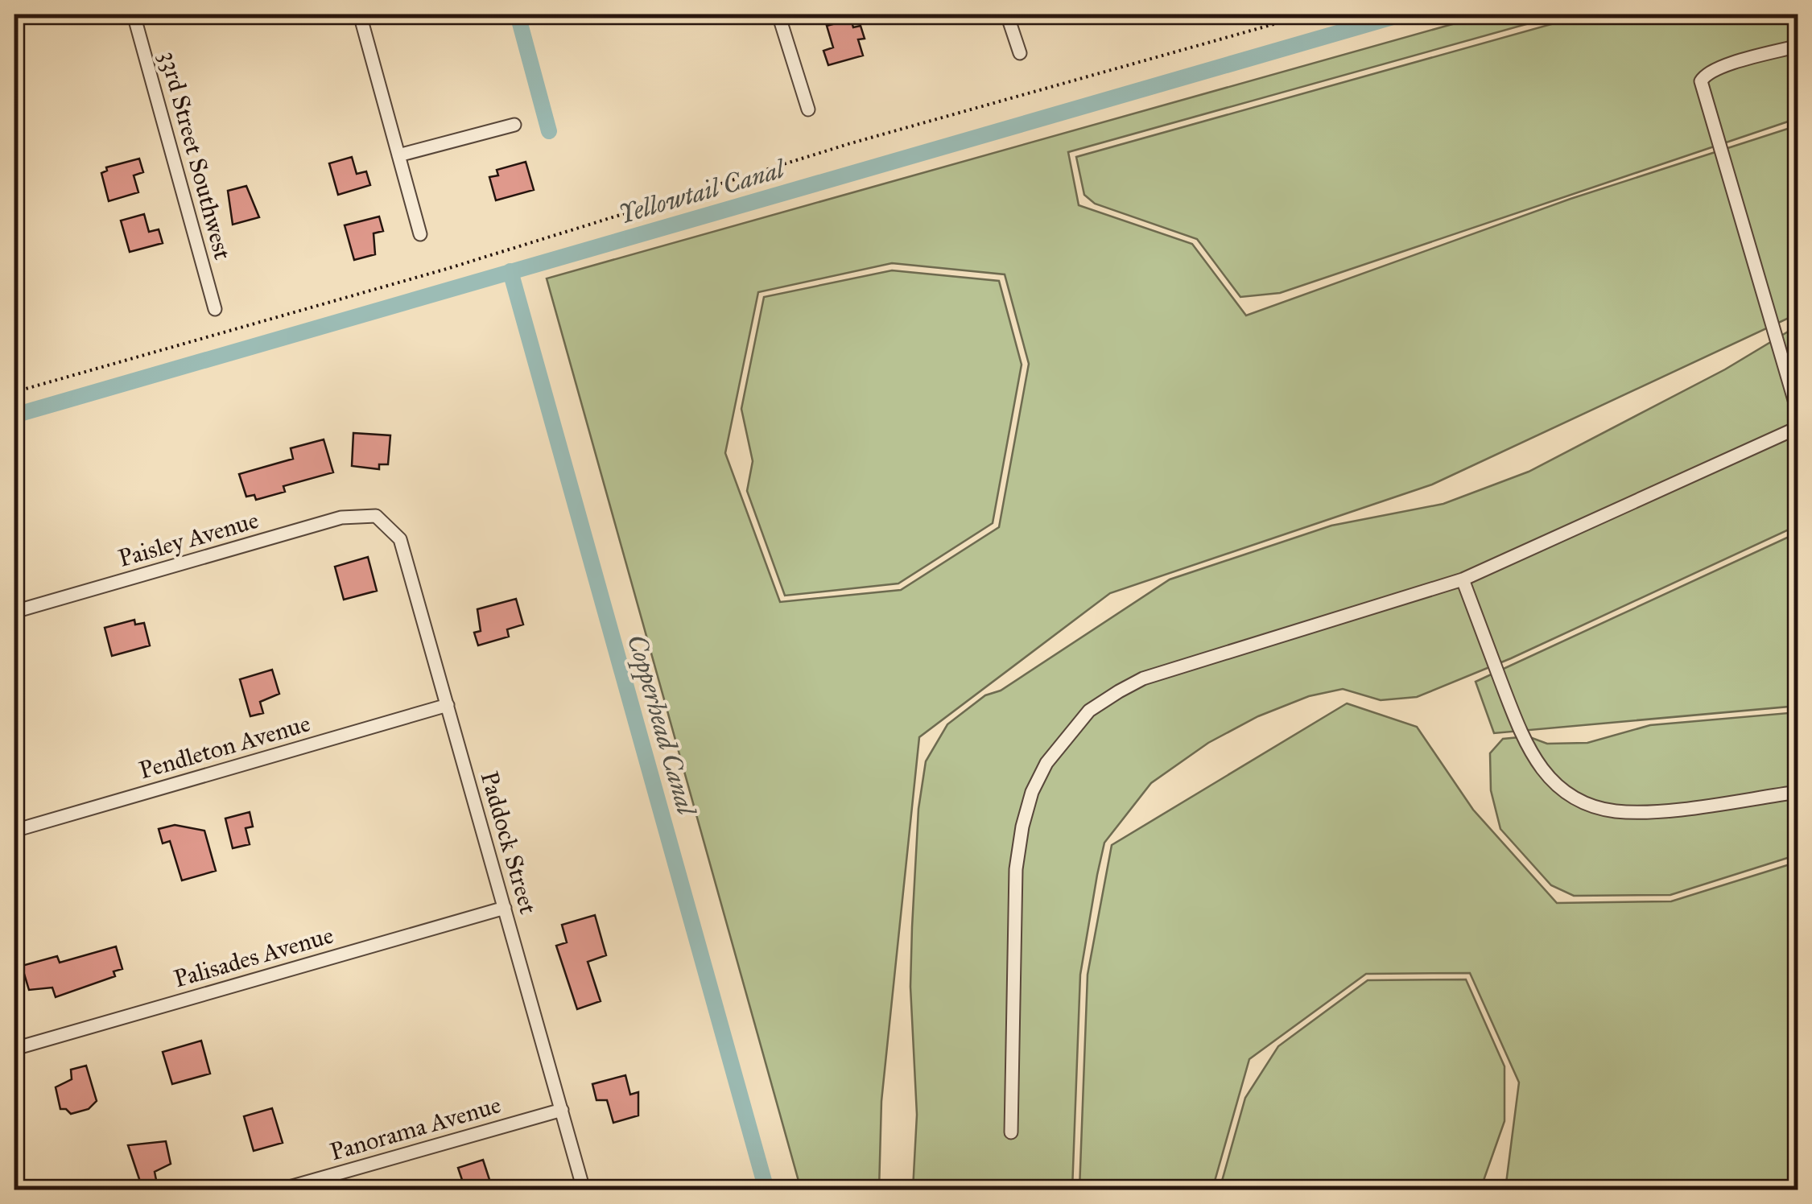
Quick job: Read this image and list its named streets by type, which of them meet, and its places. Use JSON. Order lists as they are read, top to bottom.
{
  "streets": {
    "street": [
      "33rd Street Southwest",
      "Paisley Avenue",
      "Pendleton Avenue",
      "Paddock Street",
      "Palisades Avenue",
      "Panorama Avenue"
    ]
  },
  "crossings": [
    ["Paisley Avenue", "Paddock Street"],
    ["Pendleton Avenue", "Paddock Street"],
    ["Paddock Street", "Palisades Avenue"],
    ["Paddock Street", "Panorama Avenue"]
  ],
  "water": ["Yellowtail Canal", "Copperhead Canal"]
}
